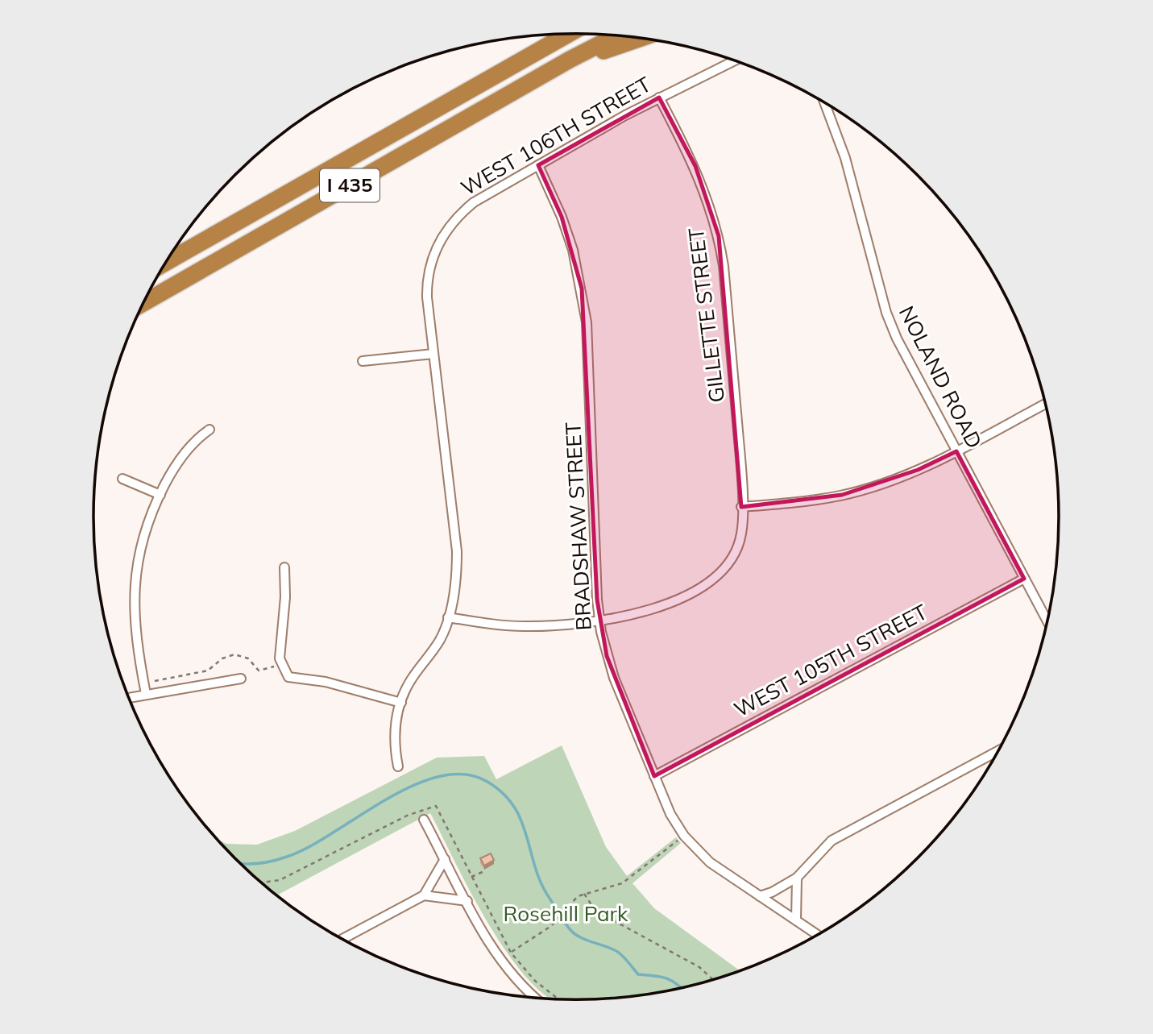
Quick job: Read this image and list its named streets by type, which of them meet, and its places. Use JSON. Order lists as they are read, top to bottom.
{
  "streets": {
    "highway": ["I 435"],
    "street": [
      "WEST 106TH STREET",
      "GILLETTE STREET",
      "NOLAND ROAD",
      "BRADSHAW STREET",
      "WEST 105TH STREET"
    ]
  },
  "crossings": [
    ["WEST 106TH STREET", "GILLETTE STREET"],
    ["WEST 106TH STREET", "BRADSHAW STREET"],
    ["GILLETTE STREET", "BRADSHAW STREET"],
    ["NOLAND ROAD", "WEST 105TH STREET"],
    ["BRADSHAW STREET", "WEST 105TH STREET"]
  ],
  "parks": ["Rosehill Park"]
}
